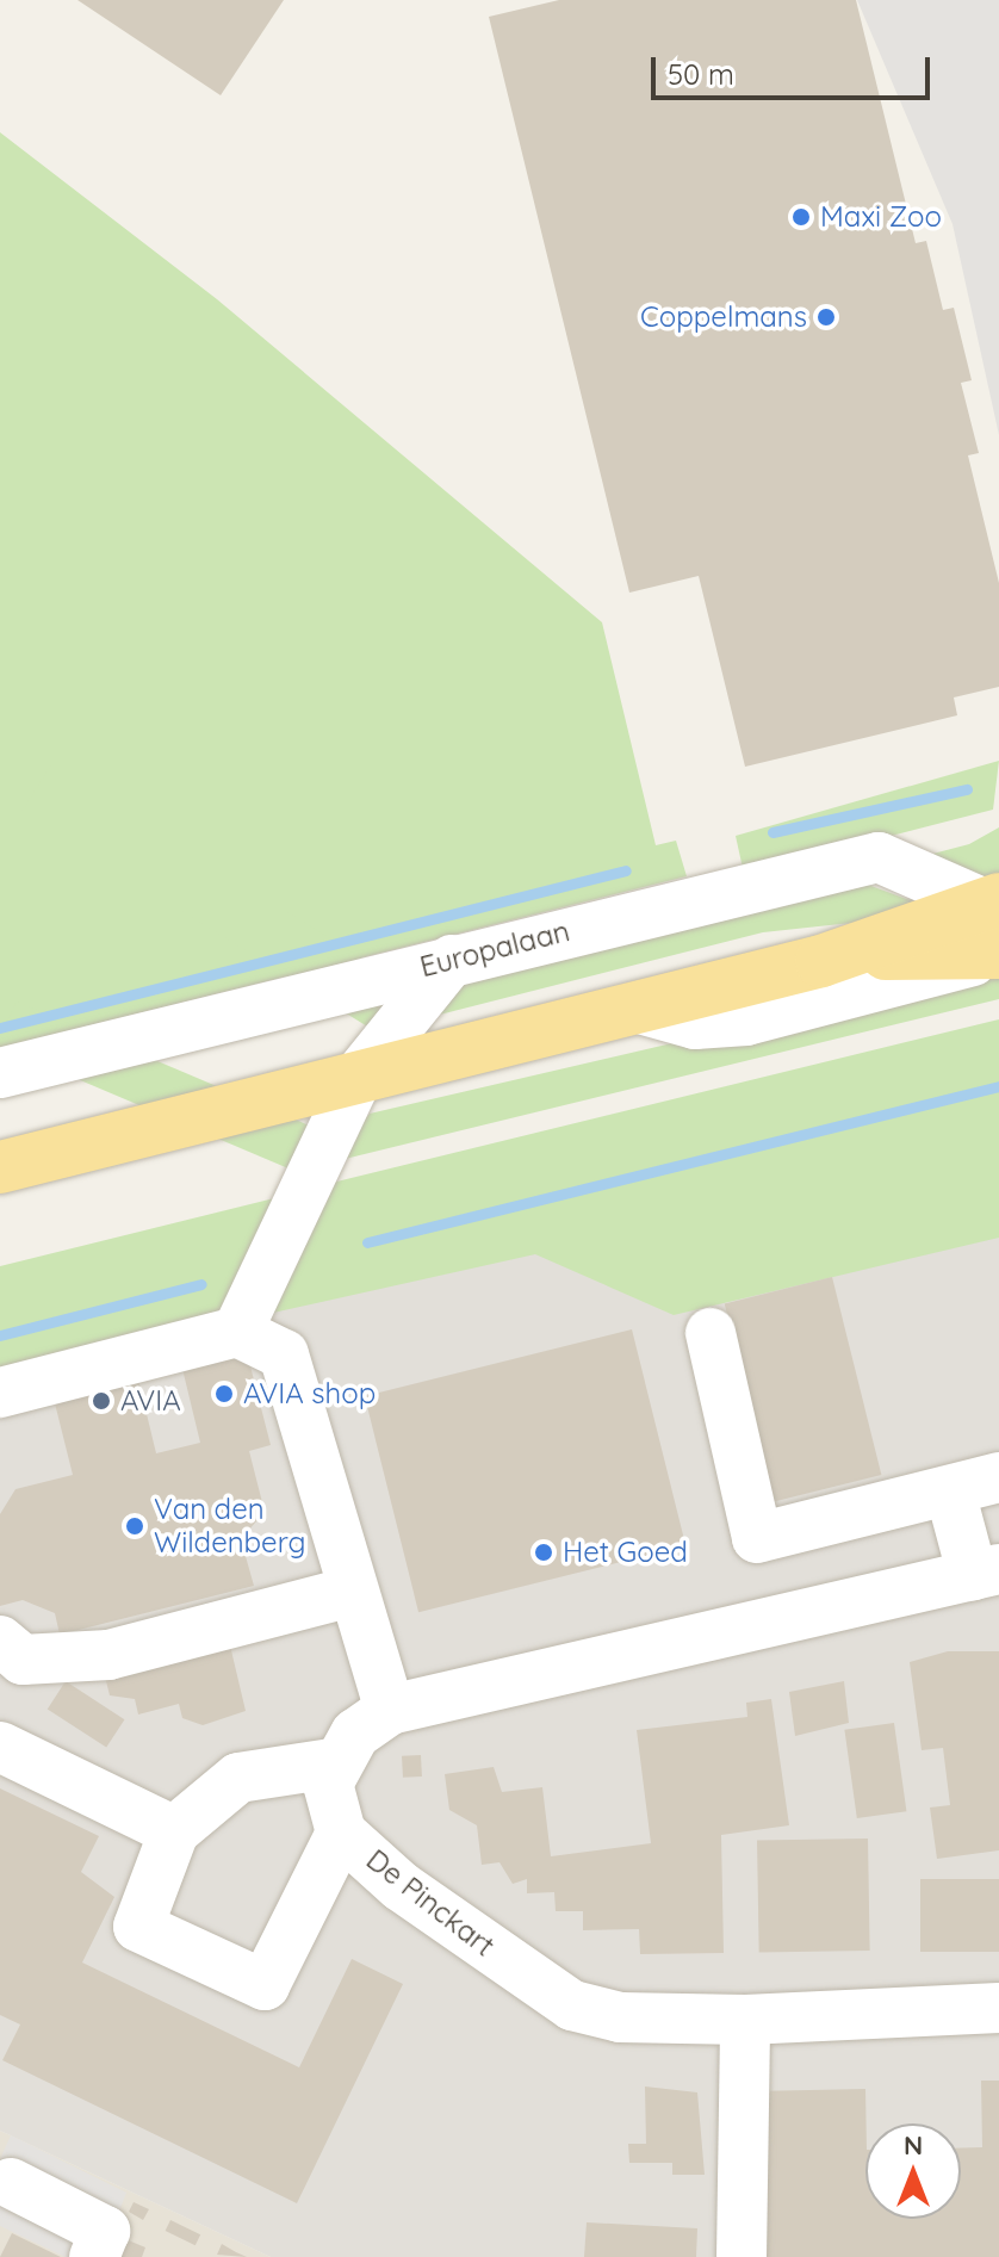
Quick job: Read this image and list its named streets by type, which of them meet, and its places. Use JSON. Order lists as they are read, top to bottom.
{
  "streets": {
    "main road": ["Europalaan"],
    "street": ["De Pinckart"]
  },
  "places": [
    "Maxi Zoo",
    "Coppelmans",
    "AVIA shop",
    "AVIA",
    "Van den Wildenberg",
    "Het Goed"
  ],
  "scale_bar": "50 m",
  "north": "top"
}
